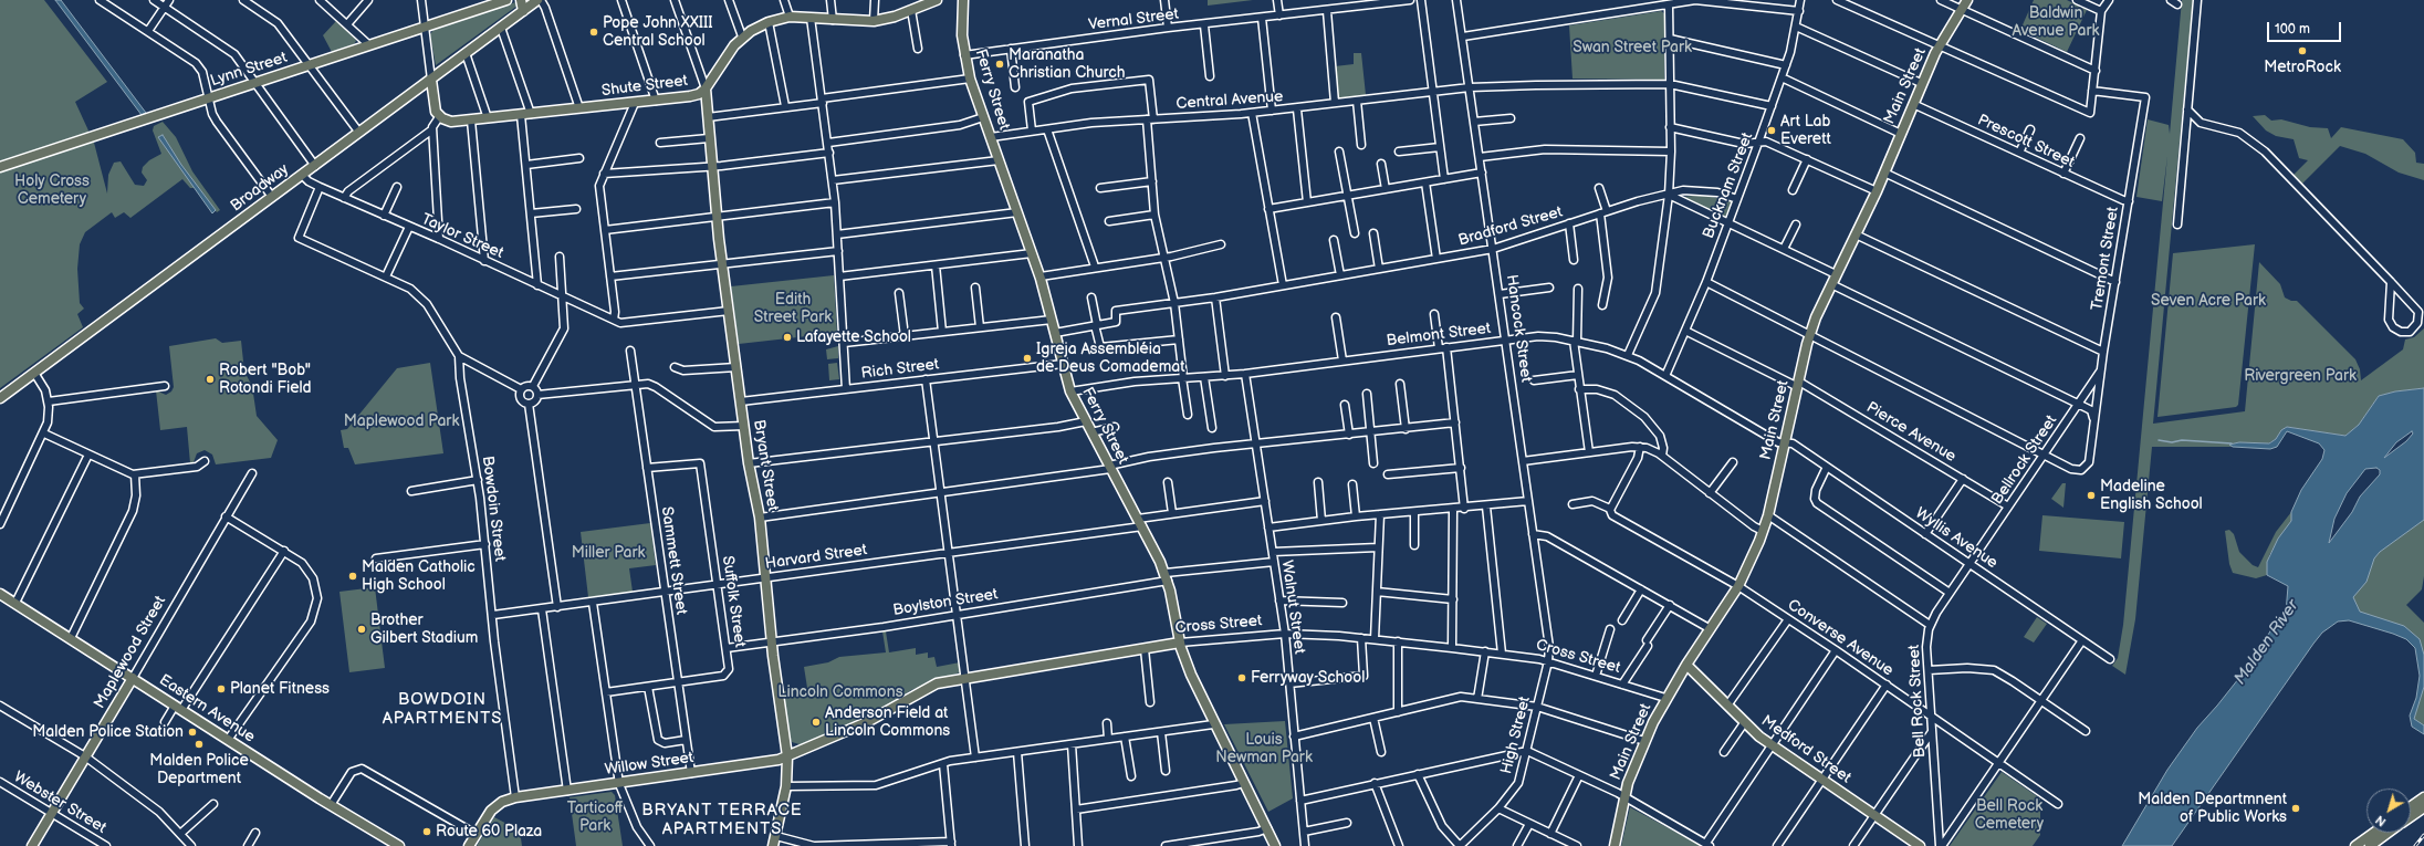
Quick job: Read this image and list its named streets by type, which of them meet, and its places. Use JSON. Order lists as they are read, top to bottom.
{
  "streets": {
    "main road": [
      "Lynn Street",
      "Shute Street",
      "Main Street",
      "Ferry Street",
      "Broadway",
      "Bryant Street",
      "Cross Street",
      "Maplewood Street",
      "Eastern Avenue",
      "Medford Street",
      "Willow Street"
    ],
    "street": [
      "Vernal Street",
      "Central Avenue",
      "Prescott Street",
      "Bucknam Street",
      "Bradford Street",
      "Taylor Street",
      "Tremont Street",
      "Hancock Street",
      "Belmont Street",
      "Rich Street",
      "Pierce Avenue",
      "Bellrock Street",
      "Bowdoin Street",
      "Wyllis Avenue",
      "Harvard Street",
      "Sammett Street",
      "Suffolk Street",
      "Boylston Street",
      "Walnut Street",
      "Converse Avenue",
      "Bell Rock Street",
      "High Street",
      "Webster Street"
    ]
  },
  "crossings": [
    ["Vernal Street", "Ferry Street"],
    ["Shute Street", "Bryant Street"],
    ["Main Street", "Prescott Street"],
    ["Main Street", "Belmont Street"],
    ["Main Street", "Pierce Avenue"],
    ["Main Street", "Wyllis Avenue"],
    ["Main Street", "Cross Street"],
    ["Main Street", "Converse Avenue"],
    ["Main Street", "Medford Street"],
    ["Ferry Street", "Central Avenue"],
    ["Ferry Street", "Belmont Street"],
    ["Ferry Street", "Rich Street"],
    ["Ferry Street", "Harvard Street"],
    ["Ferry Street", "Boylston Street"],
    ["Ferry Street", "Cross Street"],
    ["Central Avenue", "Bucknam Street"],
    ["Central Avenue", "Hancock Street"],
    ["Prescott Street", "Tremont Street"],
    ["Bucknam Street", "Bradford Street"],
    ["Bucknam Street", "Belmont Street"],
    ["Bucknam Street", "Pierce Avenue"],
    ["Broadway", "Taylor Street"],
    ["Bradford Street", "Hancock Street"],
    ["Taylor Street", "Bryant Street"],
    ["Tremont Street", "Bellrock Street"],
    ["Hancock Street", "Belmont Street"],
    ["Hancock Street", "Cross Street"],
    ["Hancock Street", "High Street"],
    ["Belmont Street", "Wyllis Avenue"],
    ["Belmont Street", "Walnut Street"],
    ["Rich Street", "Bryant Street"],
    ["Pierce Avenue", "Bellrock Street"],
    ["Bellrock Street", "Wyllis Avenue"],
    ["Bellrock Street", "Bell Rock Street"],
    ["Bryant Street", "Harvard Street"],
    ["Bryant Street", "Boylston Street"],
    ["Bryant Street", "Cross Street"],
    ["Bryant Street", "Willow Street"],
    ["Bowdoin Street", "Harvard Street"],
    ["Bowdoin Street", "Willow Street"],
    ["Wyllis Avenue", "Bell Rock Street"],
    ["Harvard Street", "Sammett Street"],
    ["Harvard Street", "Suffolk Street"],
    ["Harvard Street", "Walnut Street"],
    ["Sammett Street", "Suffolk Street"],
    ["Sammett Street", "Willow Street"],
    ["Suffolk Street", "Boylston Street"],
    ["Boylston Street", "Walnut Street"],
    ["Walnut Street", "Cross Street"],
    ["Cross Street", "High Street"],
    ["Cross Street", "Willow Street"],
    ["Converse Avenue", "Bell Rock Street"],
    ["Maplewood Street", "Eastern Avenue"],
    ["Maplewood Street", "Webster Street"]
  ],
  "districts": ["BOWDOIN APARTMENTS", "BRYANT TERRACE APARTMENTS"],
  "water": ["Malden River"],
  "parks": [
    "Baldwin Avenue Park",
    "Swan Street Park",
    "Holy Cross Cemetery",
    "Edith Street Park",
    "Seven Acre Park",
    "Rivergreen Park",
    "Maplewood Park",
    "Miller Park",
    "Lincoln Commons",
    "Louis Newman Park",
    "Bell Rock Cemetery",
    "Tarticoff Park"
  ],
  "places": [
    "Pope John XXIII Central School",
    "MetroRock",
    "Maranatha Christian Church",
    "Art Lab Everett",
    "Lafayette School",
    "Igreja Assembléia de Deus Comademat",
    "Robert \"Bob\" Rotondi Field",
    "Madeline English School",
    "Malden Catholic High School",
    "Brother Gilbert Stadium",
    "Ferryway School",
    "Planet Fitness",
    "Anderson Field at Lincoln Commons",
    "Malden Police Station",
    "Malden Police Department",
    "Malden Departmnent of Public Works",
    "Route 60 Plaza"
  ],
  "scale_bar": "100 m",
  "north": "bottom left"
}
